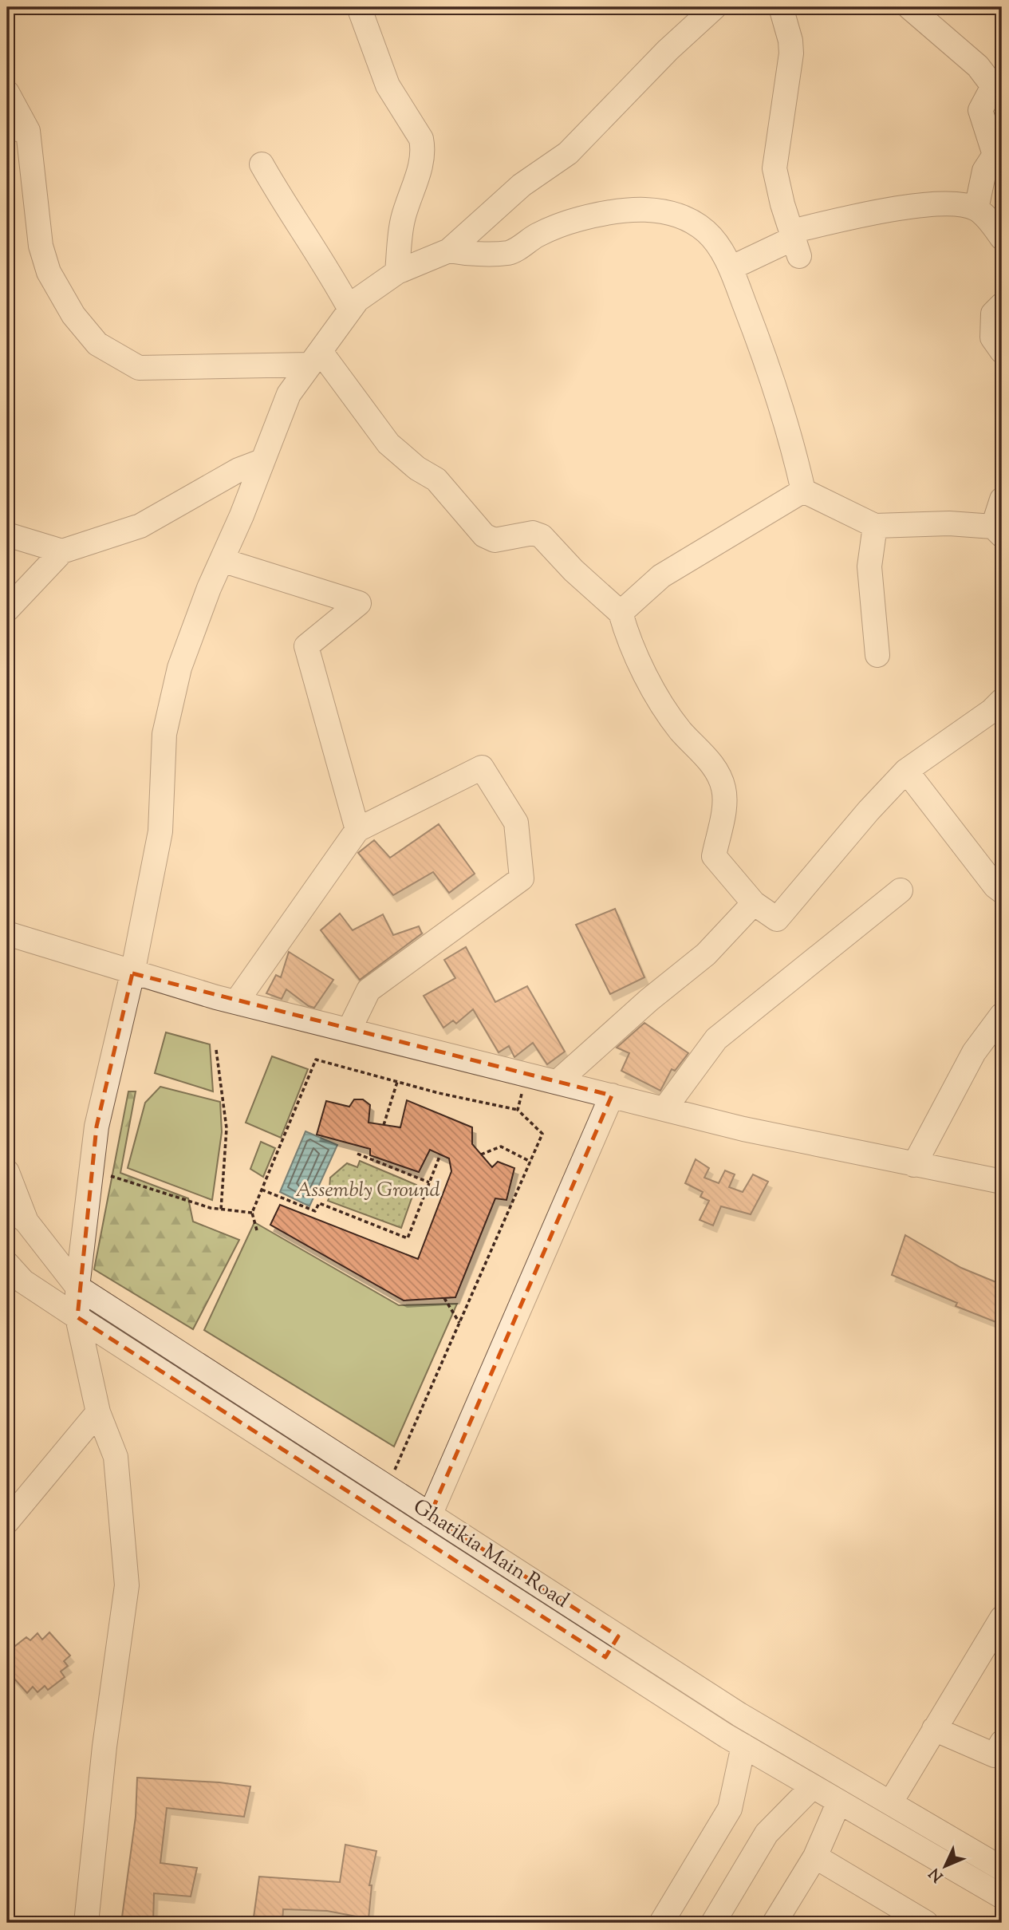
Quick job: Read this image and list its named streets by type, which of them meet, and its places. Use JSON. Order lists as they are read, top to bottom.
{
  "streets": {
    "street": ["Ghatikia Main Road"]
  },
  "parks": ["Assembly Ground"],
  "north": "bottom left"
}
